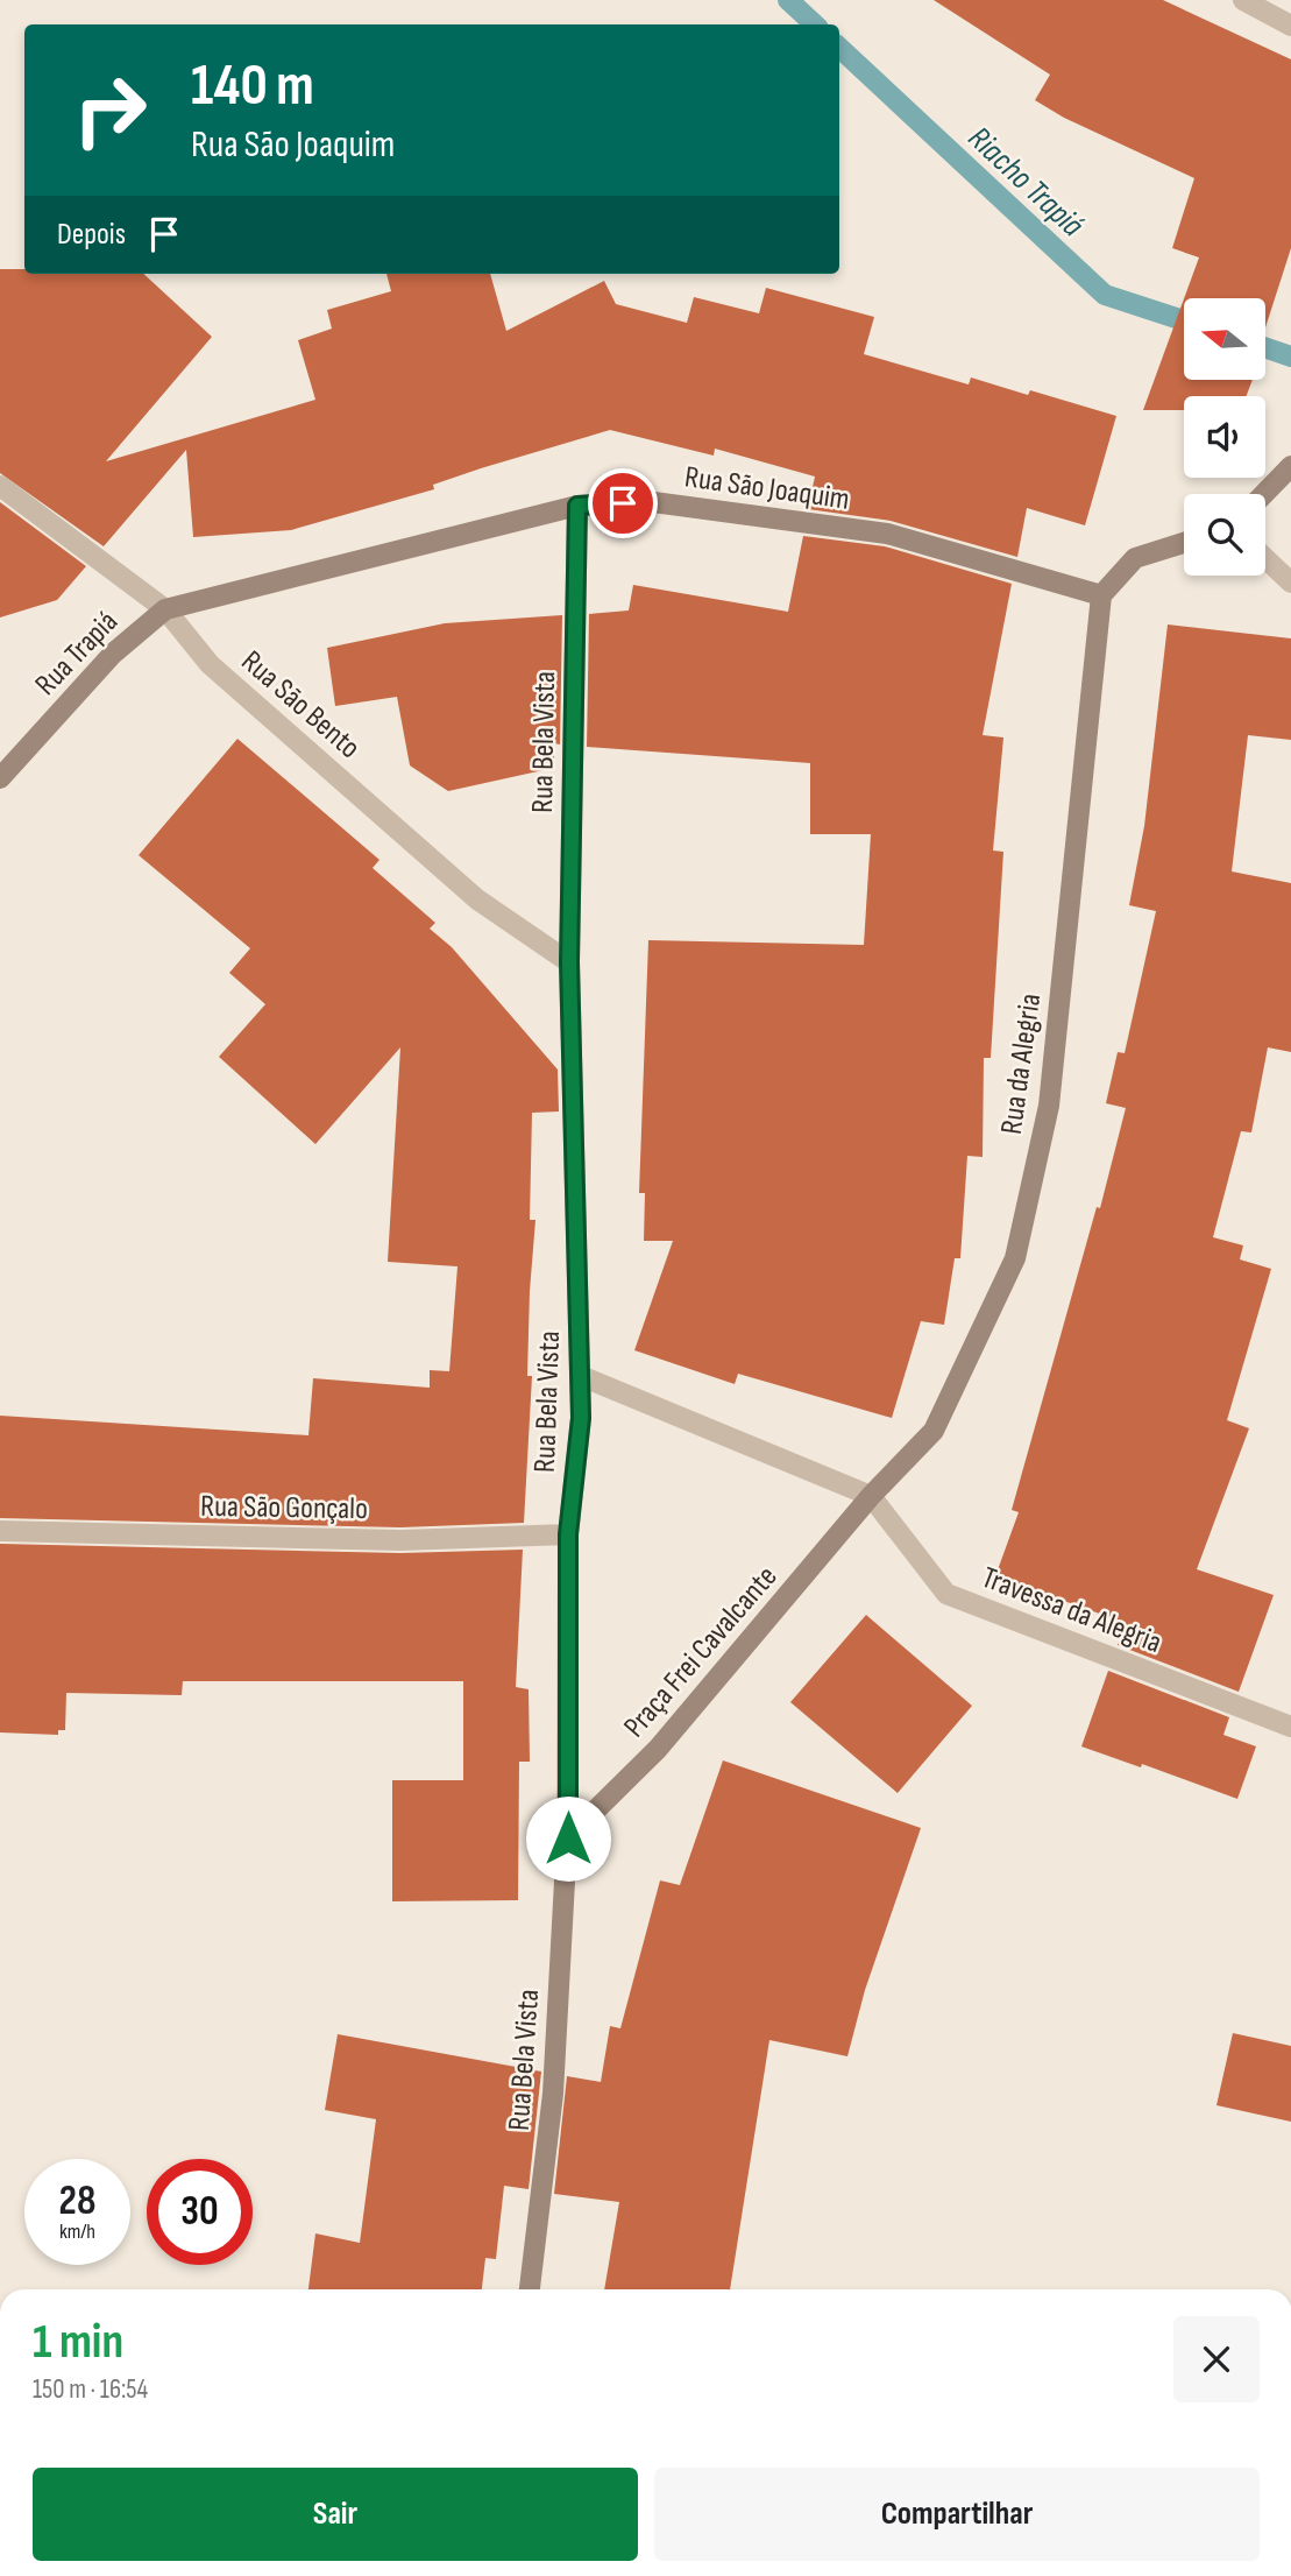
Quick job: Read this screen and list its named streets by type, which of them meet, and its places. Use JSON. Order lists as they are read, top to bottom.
{
  "streets": {
    "street": [
      "Rua São Joaquim",
      "Rua Trapiá",
      "Rua São Bento",
      "Rua Bela Vista",
      "Rua da Alegria",
      "Rua São Gonçalo",
      "Travessa da Alegria",
      "Praça Frei Cavalcante"
    ]
  },
  "crossings": [
    ["Rua São Joaquim", "Rua Trapiá"],
    ["Rua São Joaquim", "Rua São Bento"],
    ["Rua São Joaquim", "Rua Bela Vista"],
    ["Rua São Joaquim", "Rua da Alegria"],
    ["Rua Trapiá", "Rua São Bento"],
    ["Rua São Bento", "Rua Bela Vista"],
    ["Rua Bela Vista", "Rua São Gonçalo"],
    ["Rua Bela Vista", "Praça Frei Cavalcante"],
    ["Rua da Alegria", "Travessa da Alegria"],
    ["Rua da Alegria", "Praça Frei Cavalcante"],
    ["Travessa da Alegria", "Praça Frei Cavalcante"]
  ],
  "water": ["Riacho Trapiá"],
  "north": "left",
  "page": {
    "turn": ["140 m", "Rua São Joaquim"],
    "then": "Depois",
    "speed": "28 km/h",
    "limit": "30",
    "heading": ["1 min", "150 m · 16:54"],
    "buttons": ["Sair", "Compartilhar"]
  }
}
